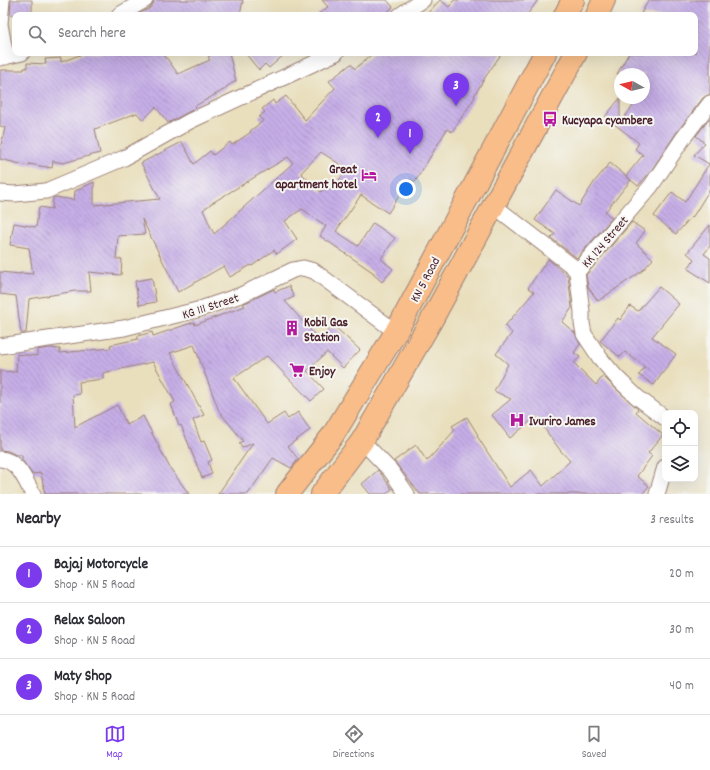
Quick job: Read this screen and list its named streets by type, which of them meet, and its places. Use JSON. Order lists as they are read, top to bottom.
{
  "streets": {
    "highway": ["KN 5 Road"],
    "street": ["KK 124 Street", "KG 111 Street"]
  },
  "crossings": [
    ["KN 5 Road", "KG 111 Street"]
  ],
  "places": {
    "bus stop": ["Kucyapa cyambere"],
    "hotel": ["Great apartment hotel"],
    "building": ["Kobil Gas Station"],
    "supermarket": ["Enjoy"],
    "hospital": ["Ivuriro James"]
  },
  "north": "left",
  "page": {
    "search": "Search here",
    "pins": ["3", "2", "1"],
    "heading": ["Nearby", "3 results"],
    "list": [
      {
        "mark": "1",
        "name": "Bajaj Motorcycle",
        "note": "Shop · KN 5 Road",
        "value": "20 m"
      },
      {
        "mark": "2",
        "name": "Relax Saloon",
        "note": "Shop · KN 5 Road",
        "value": "30 m"
      },
      {
        "mark": "3",
        "name": "Maty Shop",
        "note": "Shop · KN 5 Road",
        "value": "40 m"
      }
    ],
    "nav": ["Map", "Directions", "Saved"]
  }
}
